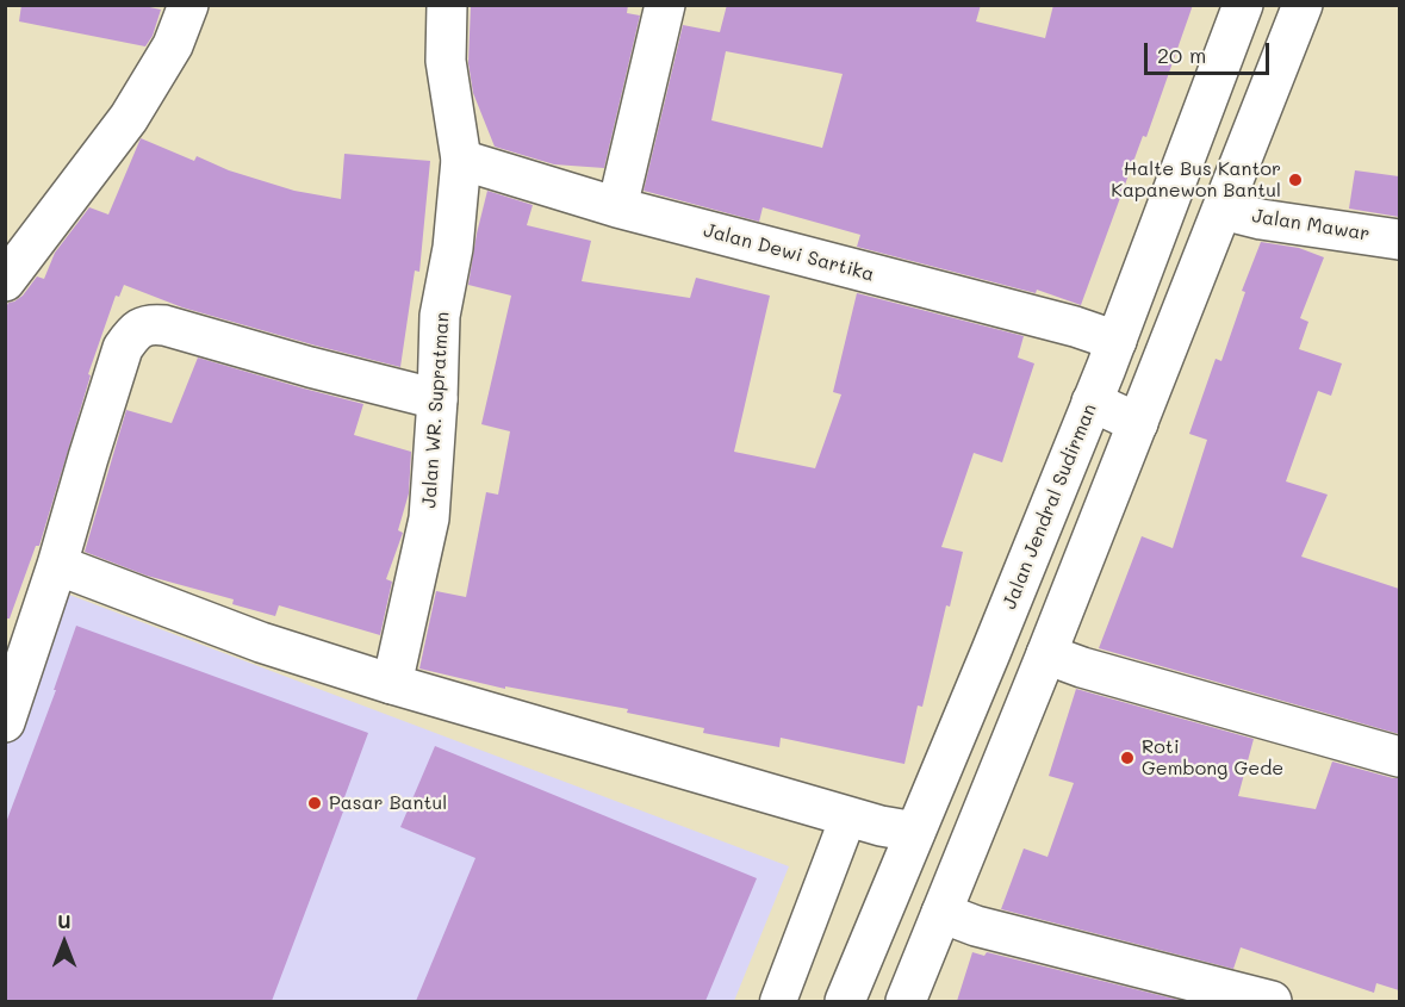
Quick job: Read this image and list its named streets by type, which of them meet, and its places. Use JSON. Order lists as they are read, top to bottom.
{
  "streets": {
    "street": [
      "Jalan Mawar",
      "Jalan Dewi Sartika",
      "Jalan WR. Supratman",
      "Jalan Jendral Sudirman"
    ]
  },
  "crossings": [
    ["Jalan Dewi Sartika", "Jalan WR. Supratman"],
    ["Jalan Dewi Sartika", "Jalan Jendral Sudirman"]
  ],
  "places": ["Halte Bus Kantor Kapanewon Bantul", "Roti Gembong Gede", "Pasar Bantul"],
  "scale_bar": "20 m",
  "north": "top"
}
